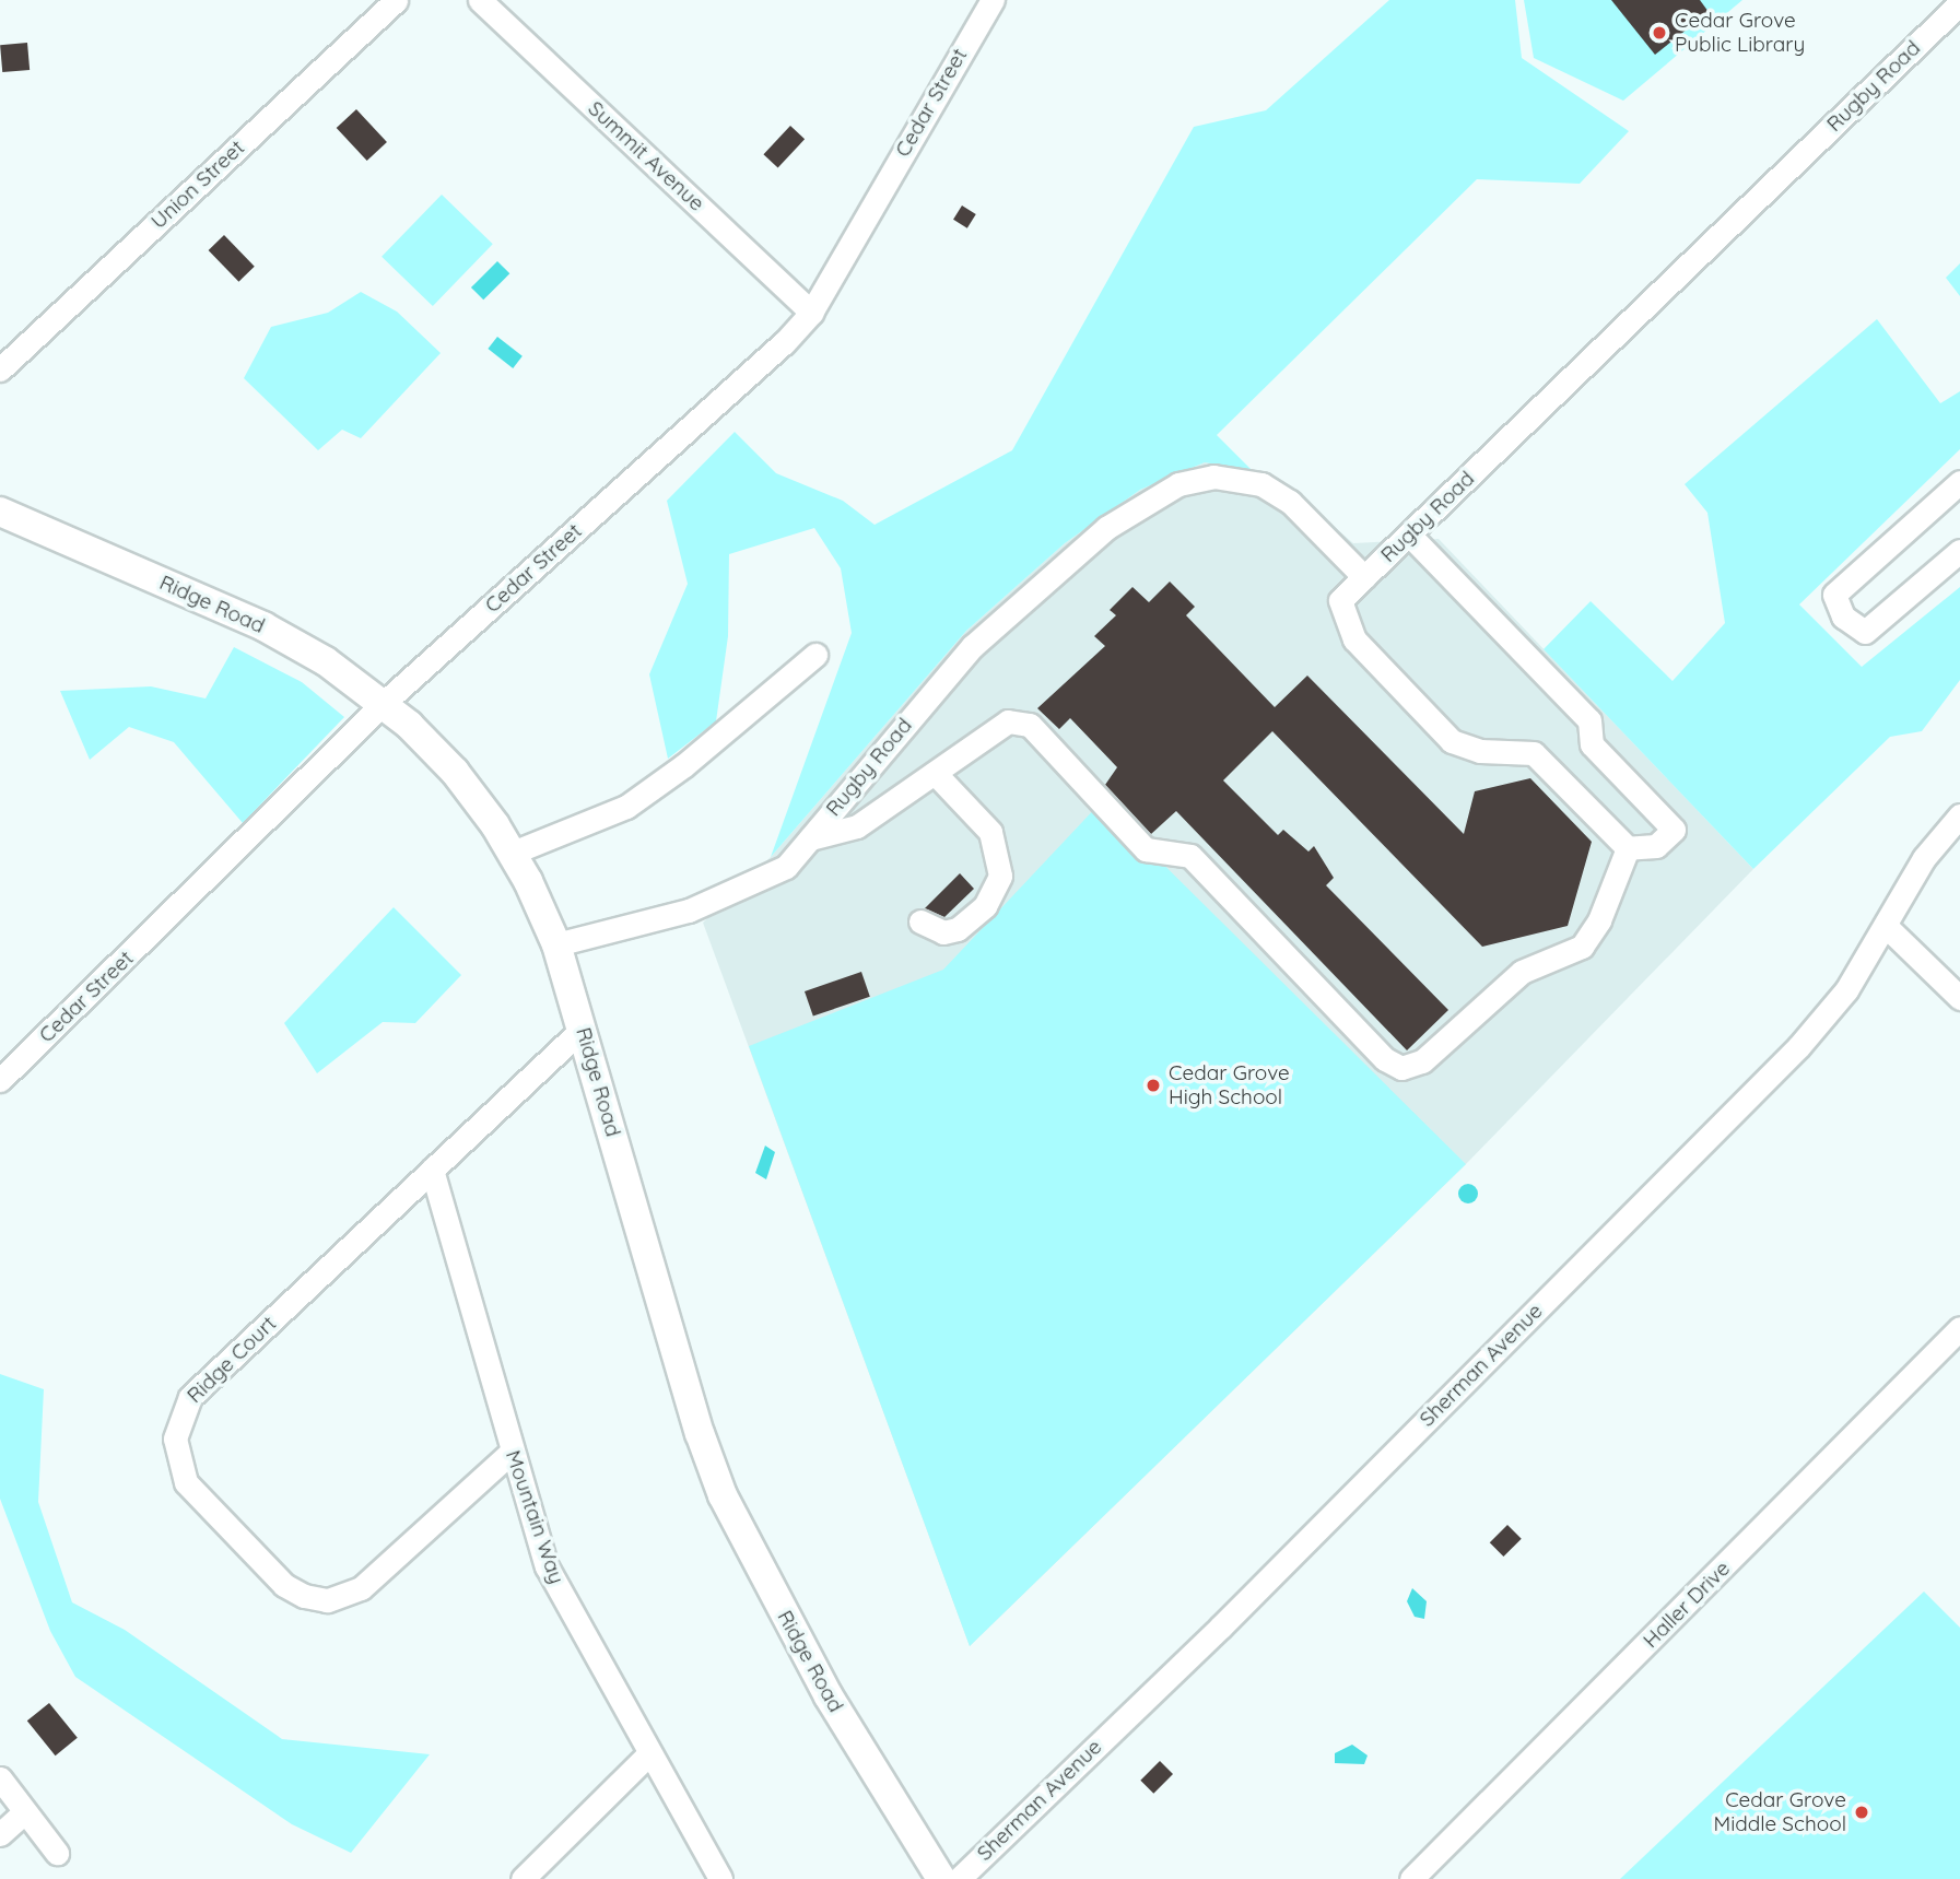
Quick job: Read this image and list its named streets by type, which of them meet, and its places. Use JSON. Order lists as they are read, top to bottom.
{
  "streets": {
    "main road": ["Ridge Road"],
    "street": [
      "Rugby Road",
      "Cedar Street",
      "Summit Avenue",
      "Union Street",
      "Ridge Court",
      "Sherman Avenue",
      "Mountain Way",
      "Haller Drive"
    ]
  },
  "crossings": [
    ["Rugby Road", "Ridge Road"],
    ["Cedar Street", "Summit Avenue"],
    ["Cedar Street", "Ridge Road"],
    ["Ridge Road", "Ridge Court"],
    ["Ridge Court", "Mountain Way"]
  ],
  "places": ["Cedar Grove Public Library", "Cedar Grove High School", "Cedar Grove Middle School"]
}
